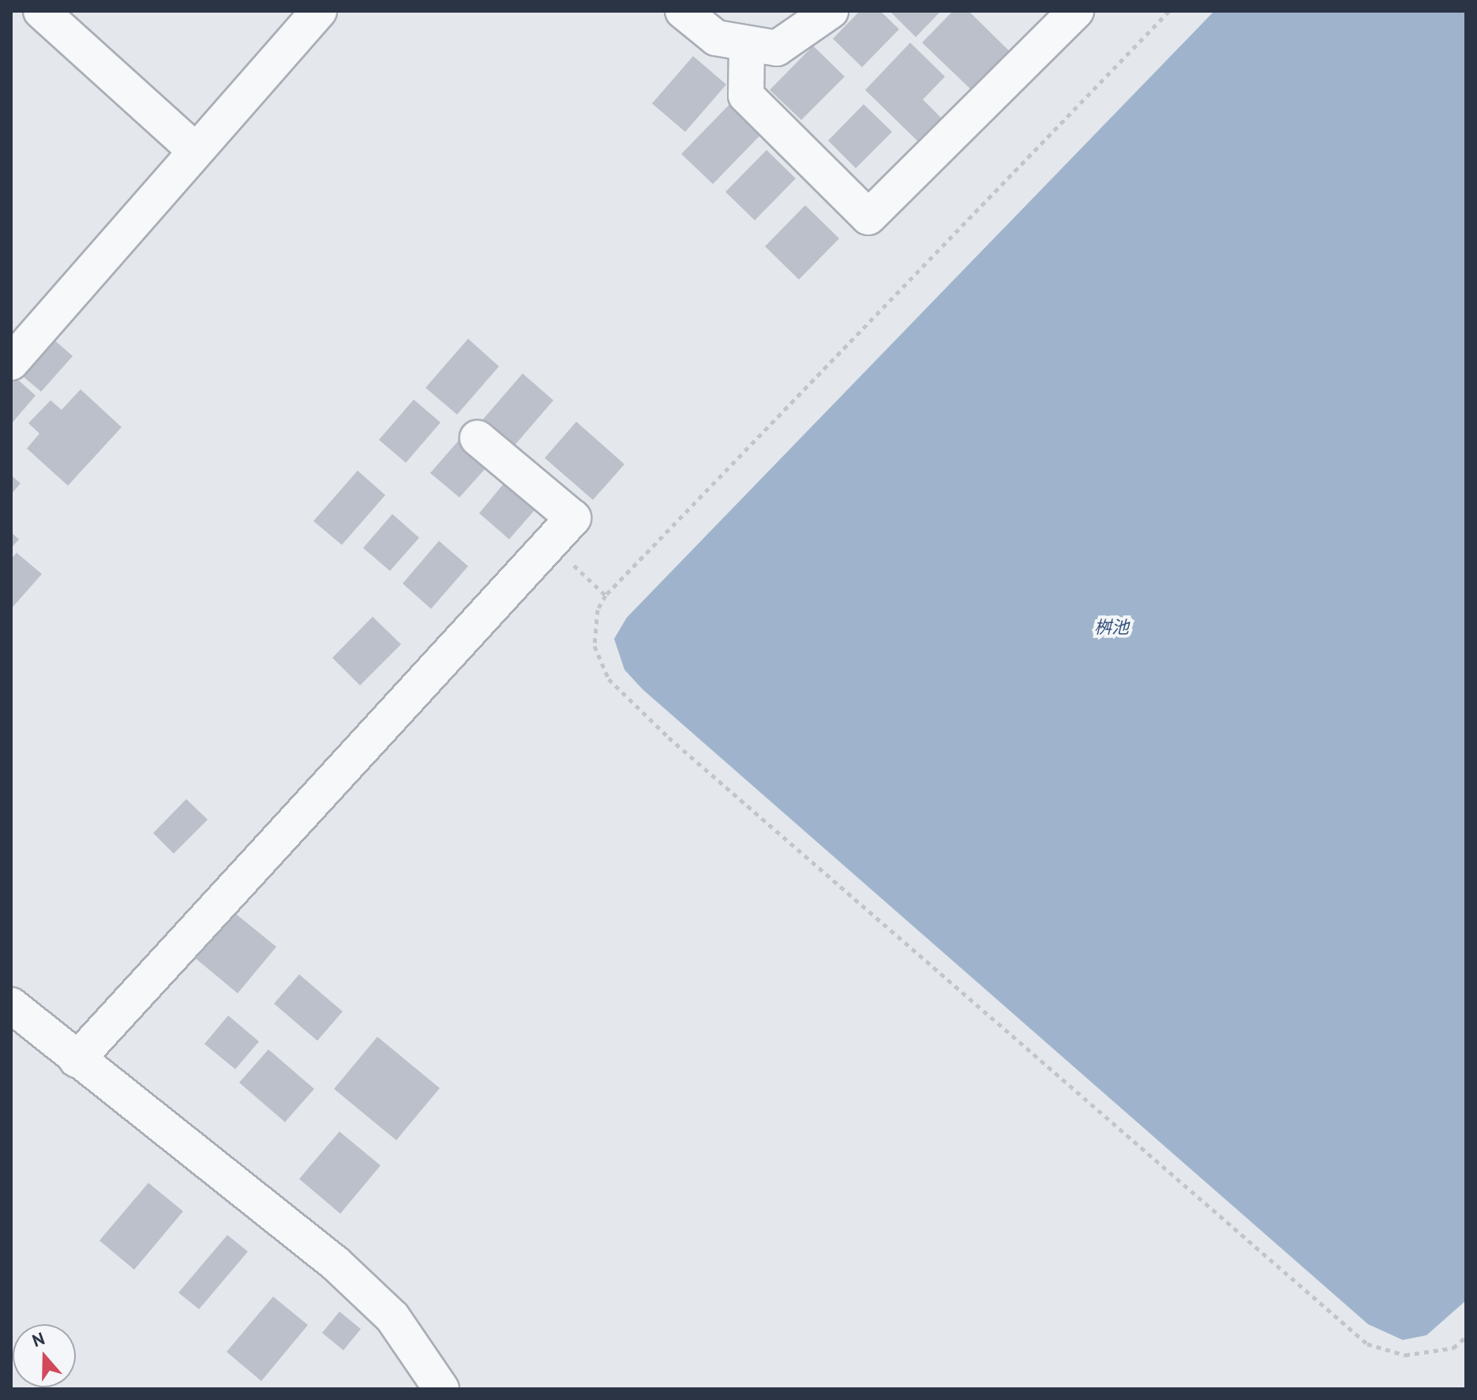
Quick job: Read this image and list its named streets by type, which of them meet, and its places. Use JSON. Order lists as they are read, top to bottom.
{
  "water": ["桝池"],
  "north": "top"
}
